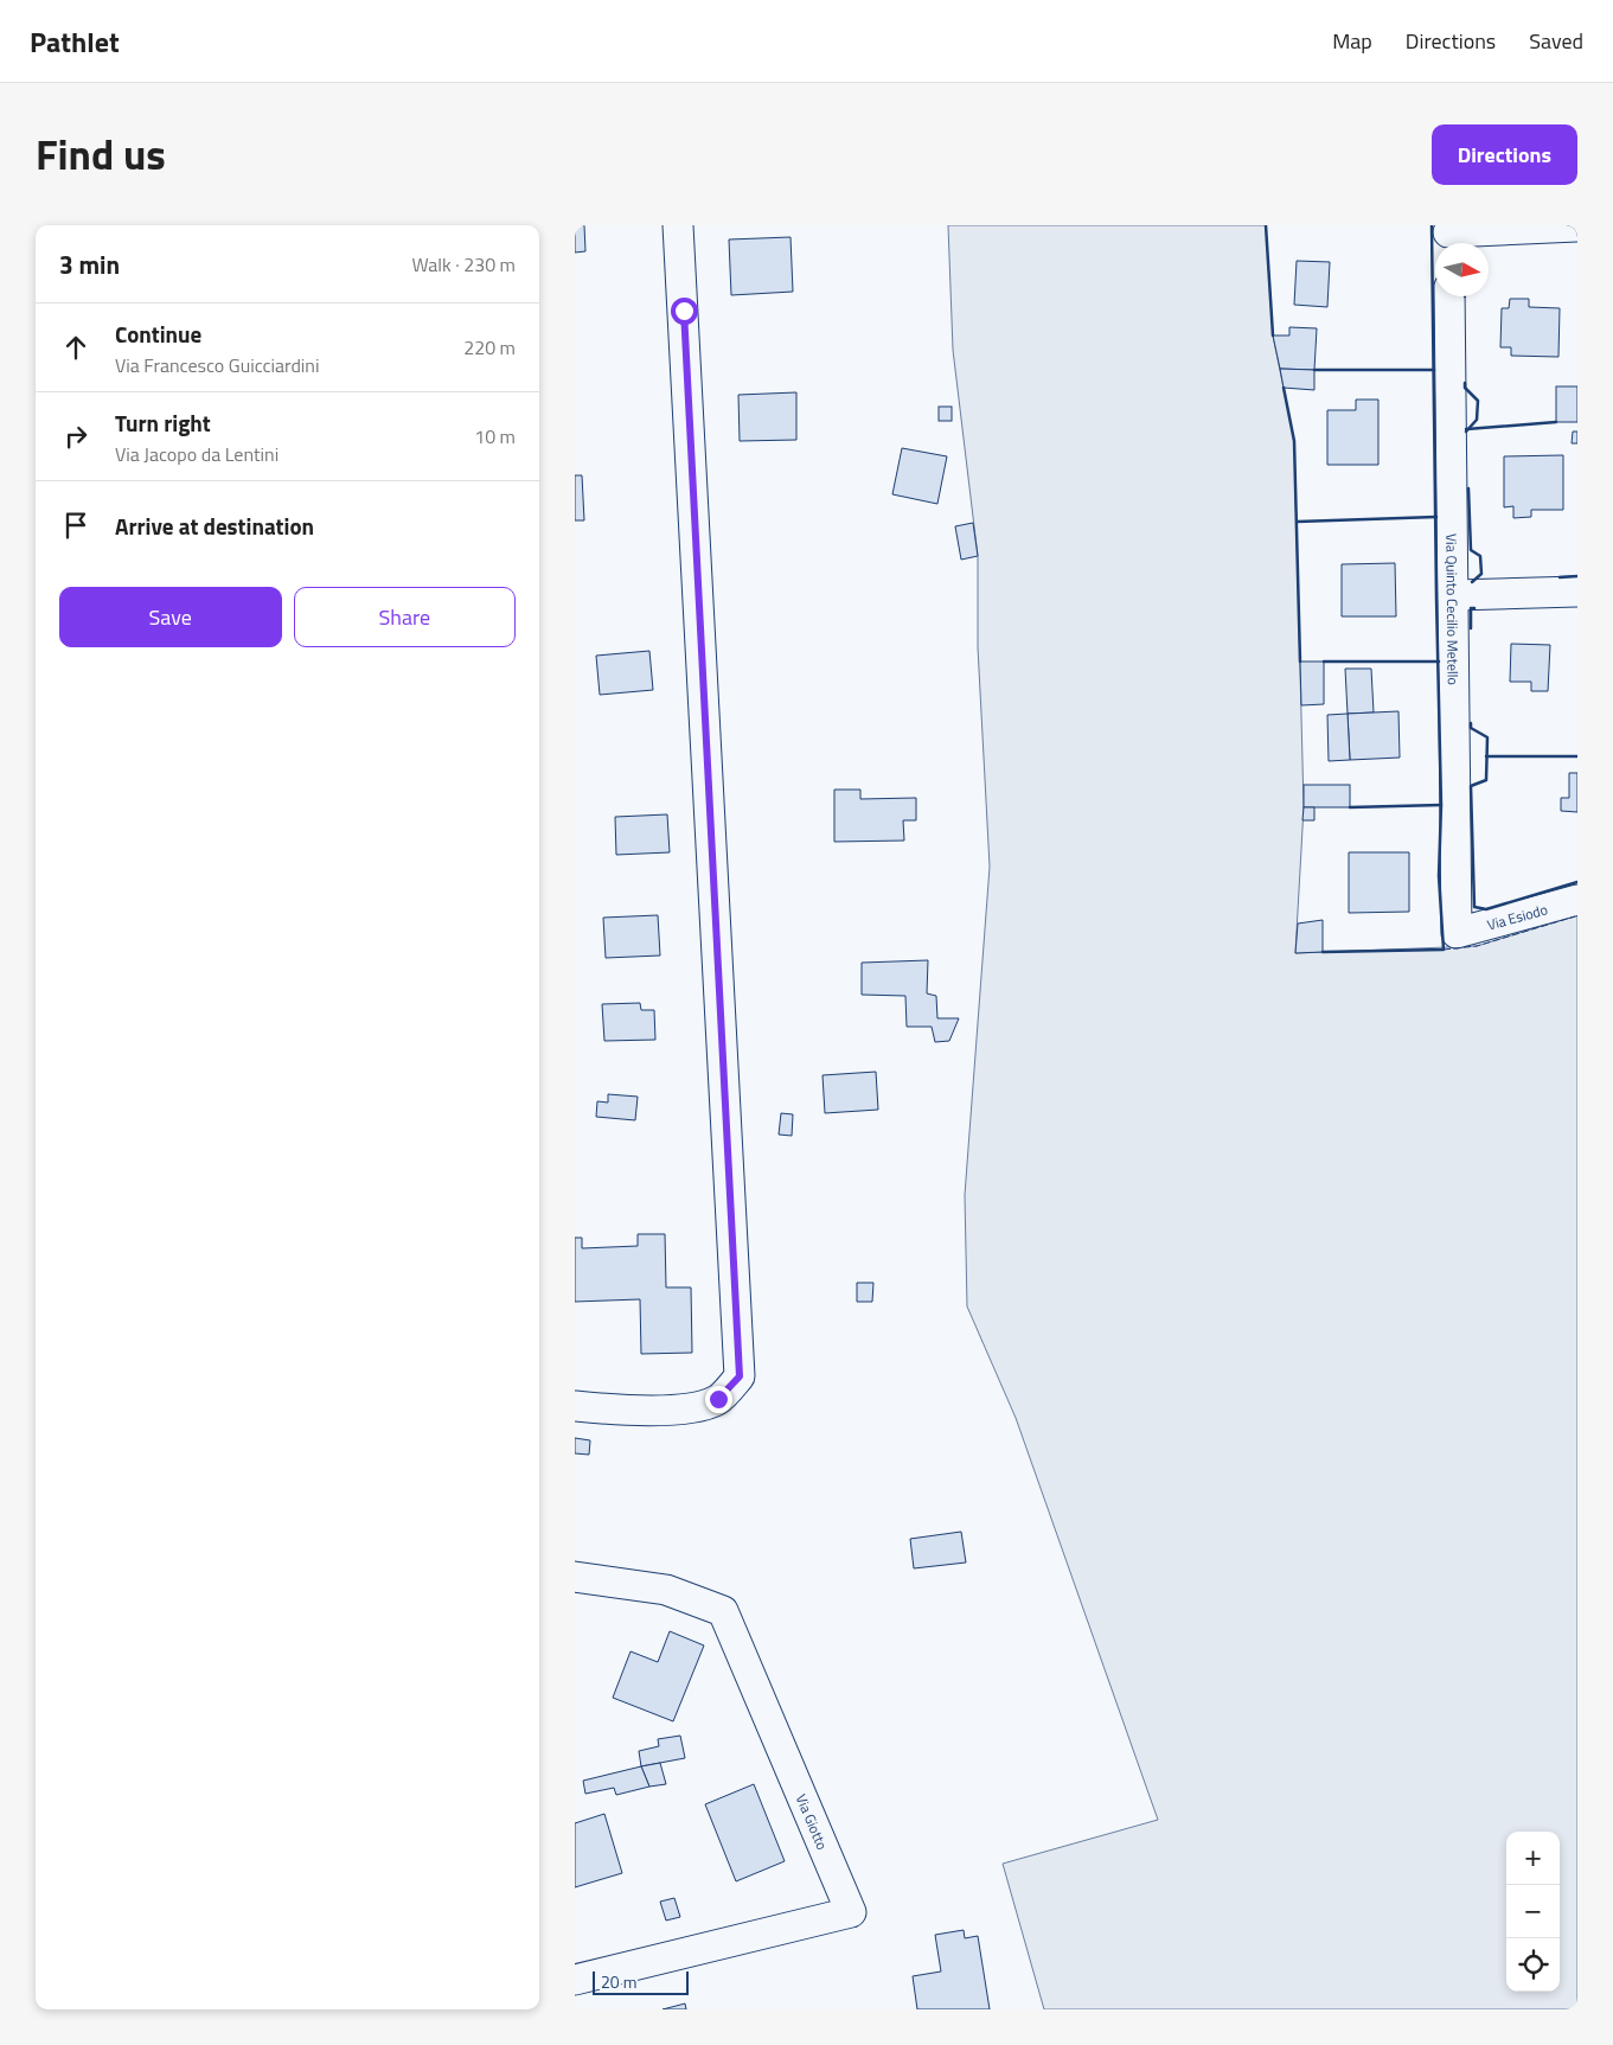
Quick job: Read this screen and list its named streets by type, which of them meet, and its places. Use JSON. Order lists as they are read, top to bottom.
{
  "streets": {
    "street": ["Via Quinto Cecilio Metello", "Via Esiodo", "Via Giotto"]
  },
  "crossings": [
    ["Via Quinto Cecilio Metello", "Via Esiodo"]
  ],
  "scale_bar": "20 m",
  "north": "right",
  "page": {
    "header": "Pathlet",
    "nav": ["Map", "Directions", "Saved"],
    "title": "Find us",
    "buttons": [
      "Directions",
      ["Save", "Share"]
    ],
    "heading": ["3 min", "Walk · 230 m"],
    "list": [
      ["Continue", "Via Francesco Guicciardini", "220 m"],
      ["Turn right", "Via Jacopo da Lentini", "10 m"],
      "Arrive at destination"
    ],
    "map_buttons": ["+", "−"],
    "scale": "20 m"
  }
}
